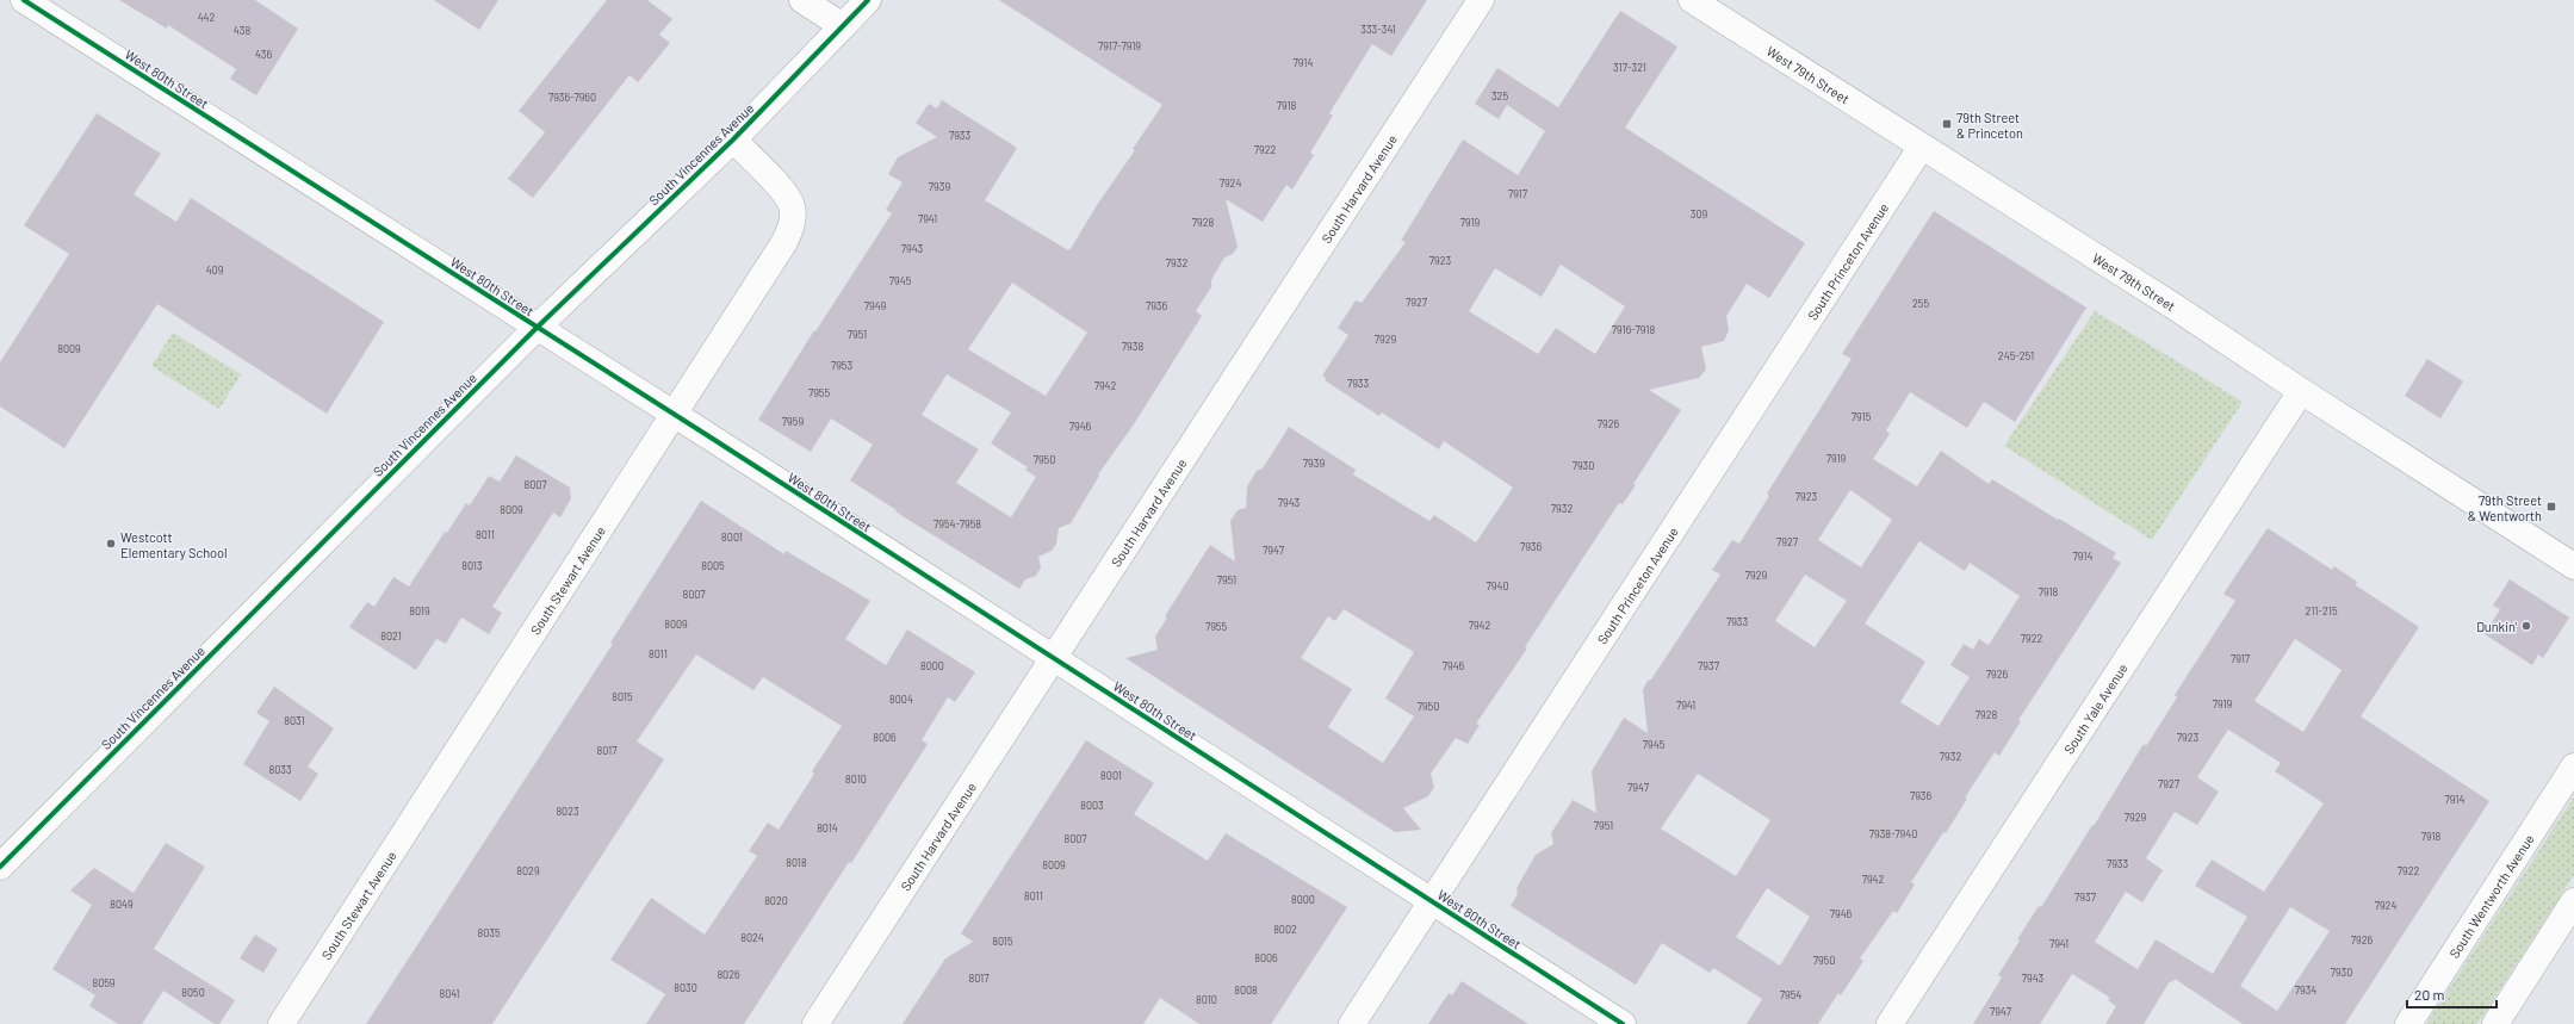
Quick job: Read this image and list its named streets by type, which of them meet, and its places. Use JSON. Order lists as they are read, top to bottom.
{
  "streets": {
    "street": [
      "West 79th Street",
      "West 80th Street",
      "South Vincennes Avenue",
      "South Harvard Avenue",
      "South Princeton Avenue",
      "South Stewart Avenue",
      "South Yale Avenue",
      "South Wentworth Avenue"
    ]
  },
  "crossings": [
    ["West 79th Street", "South Princeton Avenue"],
    ["West 79th Street", "South Yale Avenue"],
    ["West 80th Street", "South Vincennes Avenue"],
    ["West 80th Street", "South Harvard Avenue"],
    ["West 80th Street", "South Princeton Avenue"],
    ["West 80th Street", "South Stewart Avenue"],
    ["South Vincennes Avenue", "South Stewart Avenue"]
  ],
  "places": {
    "transit": ["79th Street & Princeton", "79th Street & Wentworth"],
    "other": ["Westcott Elementary School", "Dunkin'"]
  },
  "house_numbers": [
    "442",
    "333-341",
    "438",
    "7917-7919",
    "436",
    "7914",
    "317-321",
    "325",
    "7936-7960",
    "7918",
    "7933",
    "7922",
    "7924",
    "7939",
    "7917",
    "309",
    "7941",
    "7928",
    "7919",
    "7943",
    "7923",
    "7932",
    "409",
    "7945",
    "7927",
    "255",
    "7949",
    "7936",
    "7916-7918",
    "7951",
    "7929",
    "7938",
    "8009",
    "245-251",
    "7953",
    "7933",
    "7942",
    "7955",
    "7915",
    "7959",
    "7926",
    "7946",
    "7919",
    "7950",
    "7939",
    "7930",
    "8007",
    "7923",
    "7943",
    "7932",
    "8009",
    "7954-7958",
    "8011",
    "8001",
    "7927",
    "7936",
    "7947",
    "7914",
    "8013",
    "8005",
    "7929",
    "7951",
    "7940",
    "7918",
    "8007",
    "8019",
    "211-215",
    "7933",
    "8009",
    "7942",
    "7955",
    "8021",
    "7922",
    "8011",
    "7917",
    "8000",
    "7946",
    "7937",
    "7926",
    "8015",
    "8004",
    "7919",
    "7941",
    "7950",
    "7928",
    "8031",
    "8006",
    "7923",
    "7945",
    "8017",
    "7932",
    "8033",
    "8001",
    "8010",
    "7927",
    "7947",
    "7936",
    "7914",
    "8003",
    "8023",
    "7929",
    "7951",
    "8014",
    "7938-7940",
    "7918",
    "8007",
    "8018",
    "7933",
    "8009",
    "8029",
    "7922",
    "7942",
    "8011",
    "7937",
    "8000",
    "8020",
    "8049",
    "7924",
    "7946",
    "8002",
    "8035",
    "8024",
    "7926",
    "8015",
    "7941",
    "8006",
    "7950",
    "7930",
    "8026",
    "8017",
    "7943",
    "8059",
    "8030",
    "8008",
    "7934",
    "8050",
    "8041",
    "7954",
    "8010",
    "7947"
  ],
  "scale_bar": "20 m"
}
